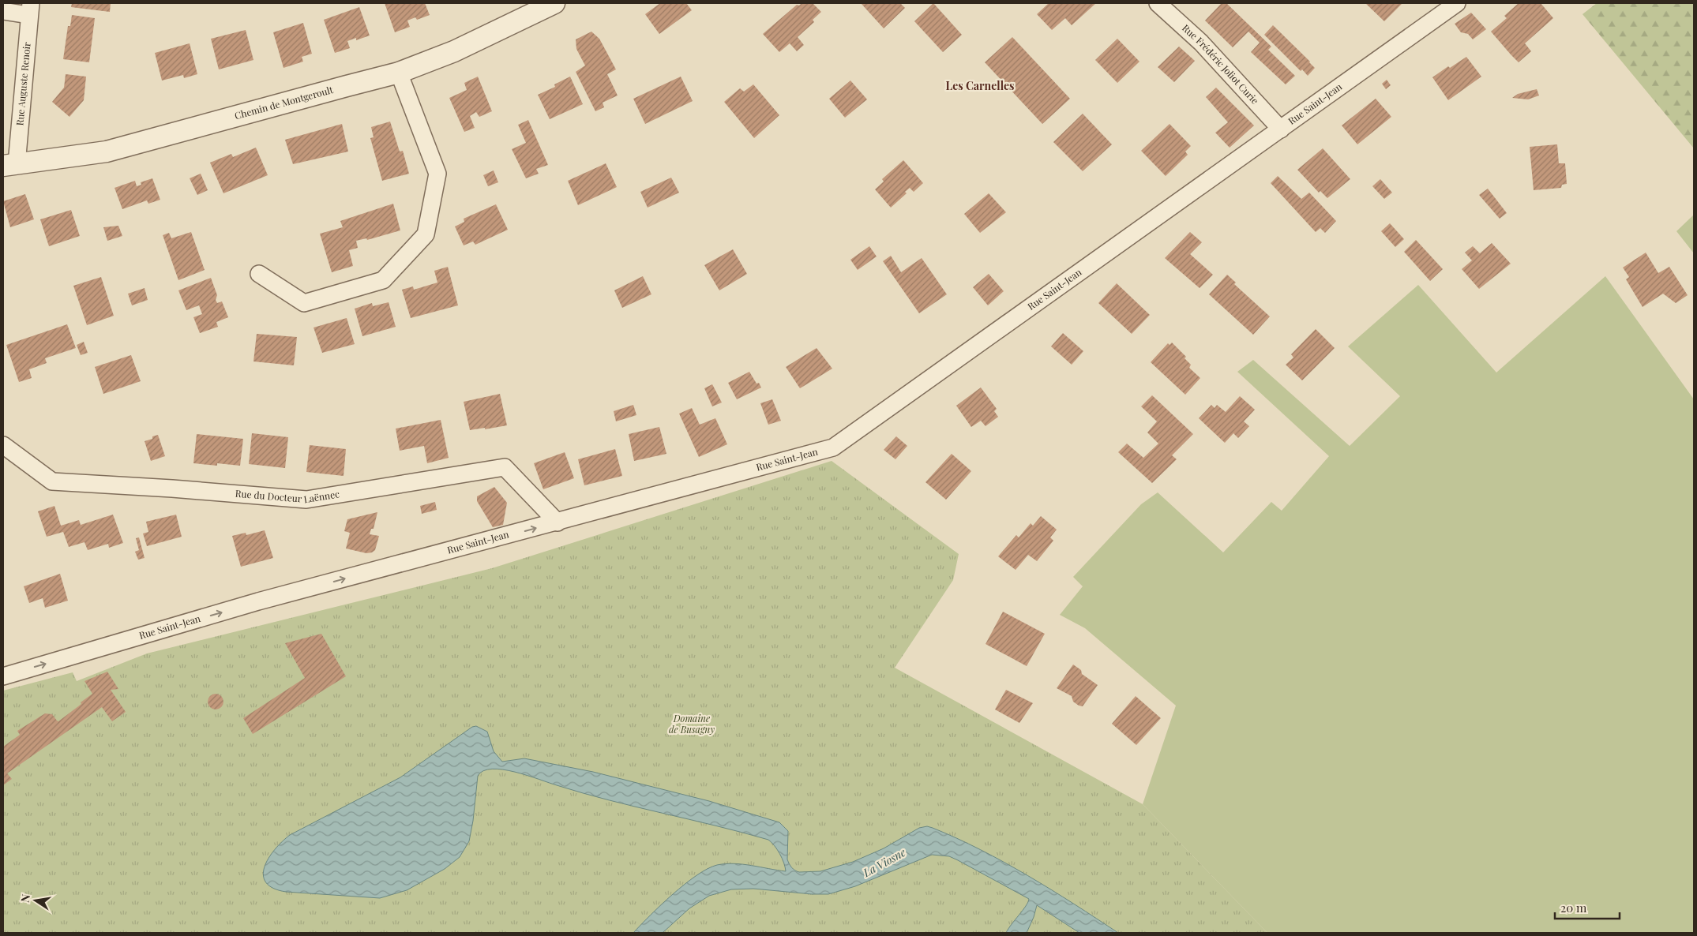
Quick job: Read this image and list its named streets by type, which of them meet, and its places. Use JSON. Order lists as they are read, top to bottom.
{
  "streets": {
    "street": [
      "Rue Frédéric Joliot Curie",
      "Rue Auguste Renoir",
      "Chemin de Montgeroult",
      "Rue Saint-Jean",
      "Rue du Docteur Laënnec"
    ]
  },
  "crossings": [
    ["Rue Frédéric Joliot Curie", "Rue Saint-Jean"],
    ["Rue Auguste Renoir", "Chemin de Montgeroult"],
    ["Rue Saint-Jean", "Rue du Docteur Laënnec"]
  ],
  "one_way": ["Rue Saint-Jean"],
  "districts": ["Les Carnelles"],
  "water": ["La Viosne"],
  "parks": ["Domaine de Busagny"],
  "scale_bar": "20 m",
  "north": "left"
}
